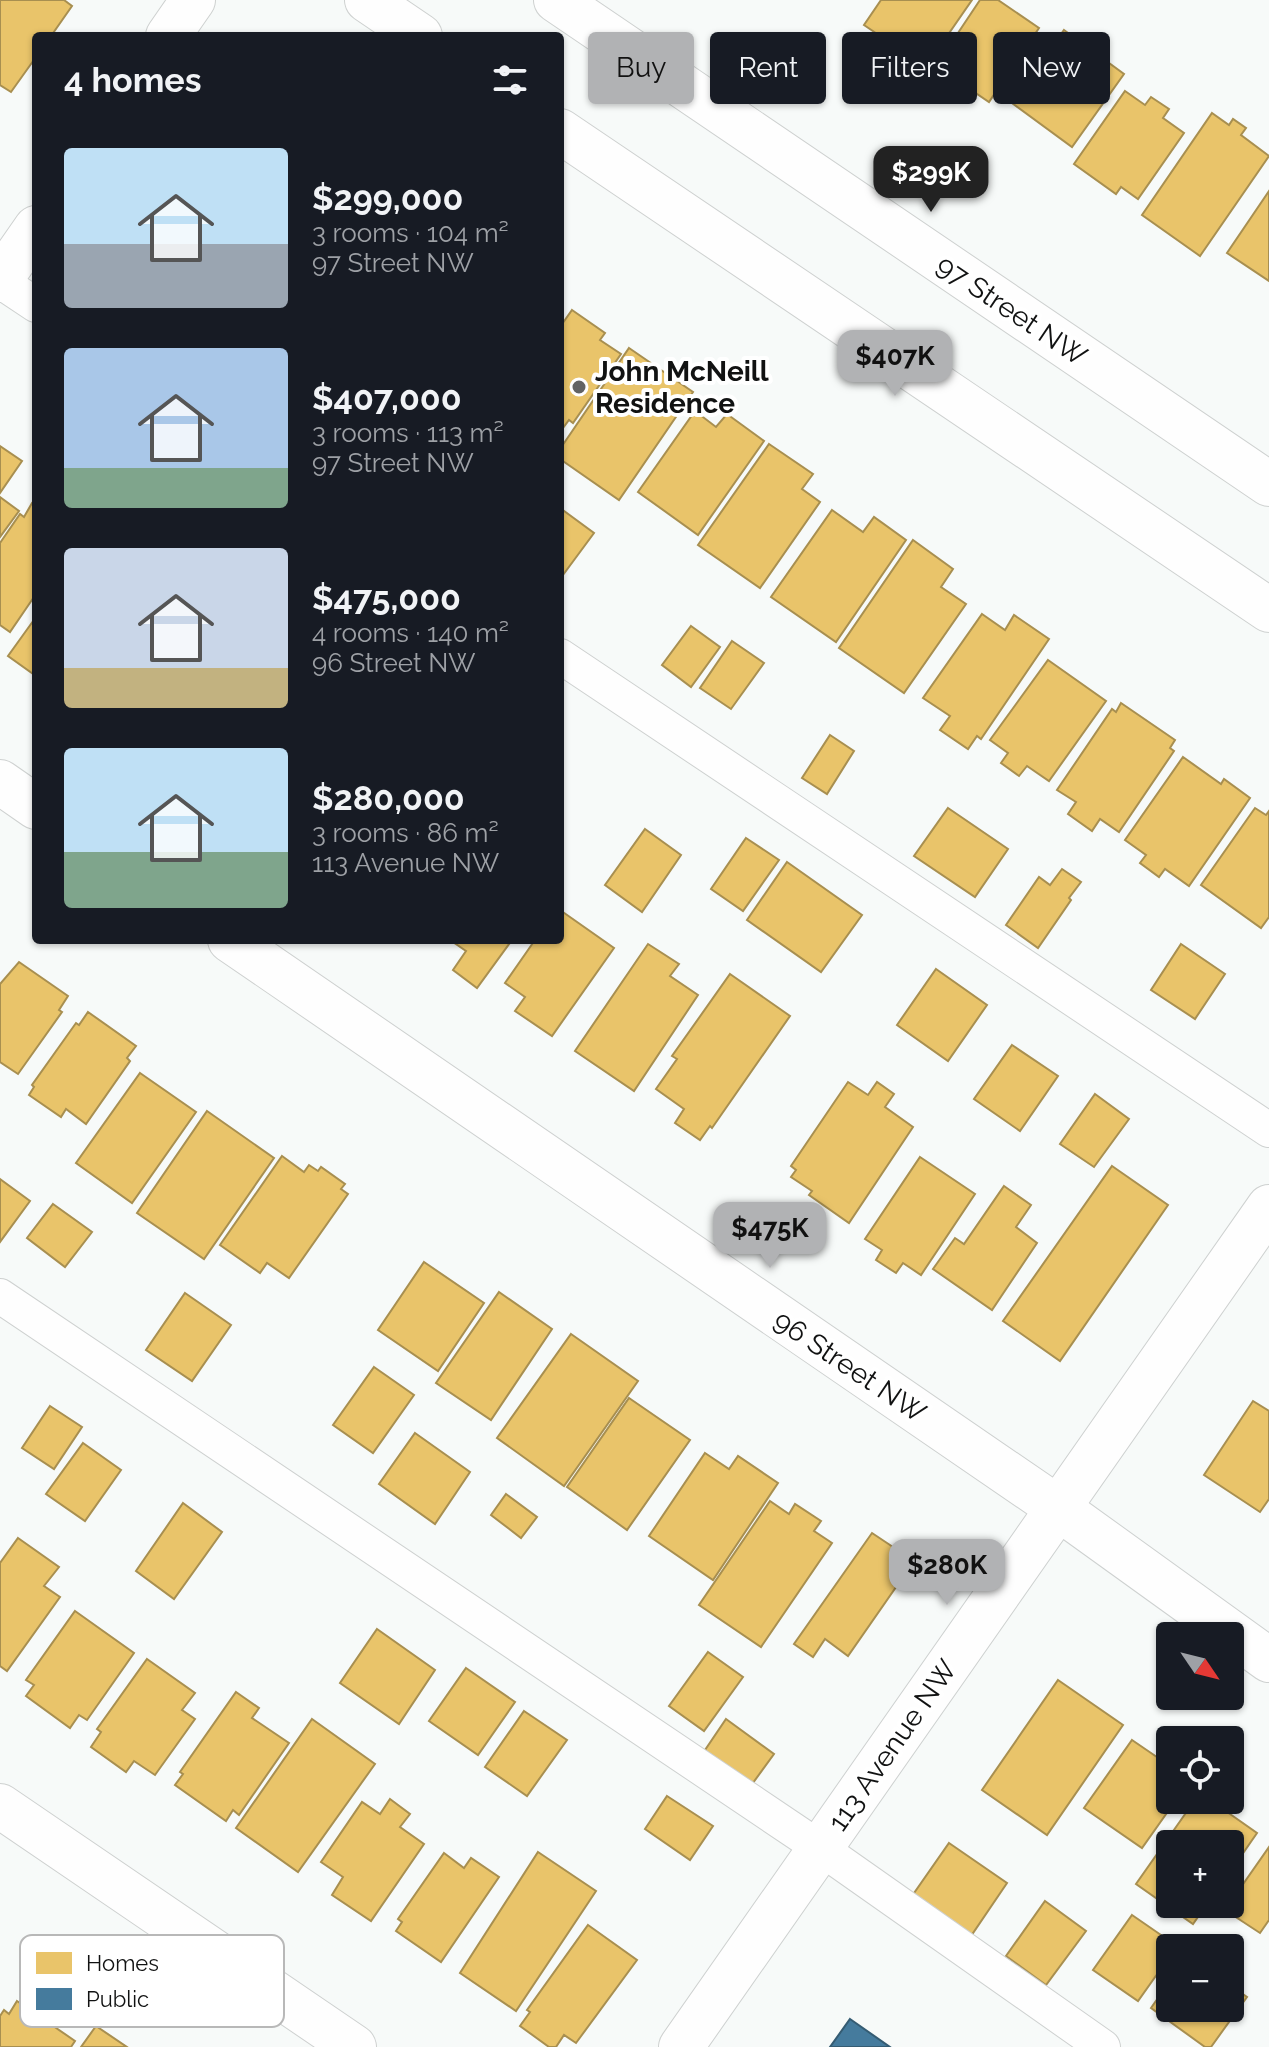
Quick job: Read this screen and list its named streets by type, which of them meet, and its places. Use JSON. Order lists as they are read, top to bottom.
{
  "streets": {
    "street": ["97 Street NW", "96 Street NW", "113 Avenue NW"]
  },
  "crossings": [
    ["96 Street NW", "113 Avenue NW"]
  ],
  "places": ["John McNeill Residence"],
  "legend": ["Homes", "Public"],
  "north": "bottom right",
  "page": {
    "chip": [
      "Buy",
      "Rent",
      "Filters",
      "New"
    ],
    "heading": "4 homes",
    "list": [
      {
        "name": "$299,000",
        "note": "3 rooms · 104 m² · 97 Street NW"
      },
      {
        "name": "$407,000",
        "note": "3 rooms · 113 m² · 97 Street NW"
      },
      {
        "name": "$475,000",
        "note": "4 rooms · 140 m² · 96 Street NW"
      },
      {
        "name": "$280,000",
        "note": "3 rooms · 86 m² · 113 Avenue NW"
      }
    ],
    "price": [
      "$299K",
      "$407K",
      "$475K",
      "$280K"
    ],
    "map_buttons": ["+", "−"]
  }
}
